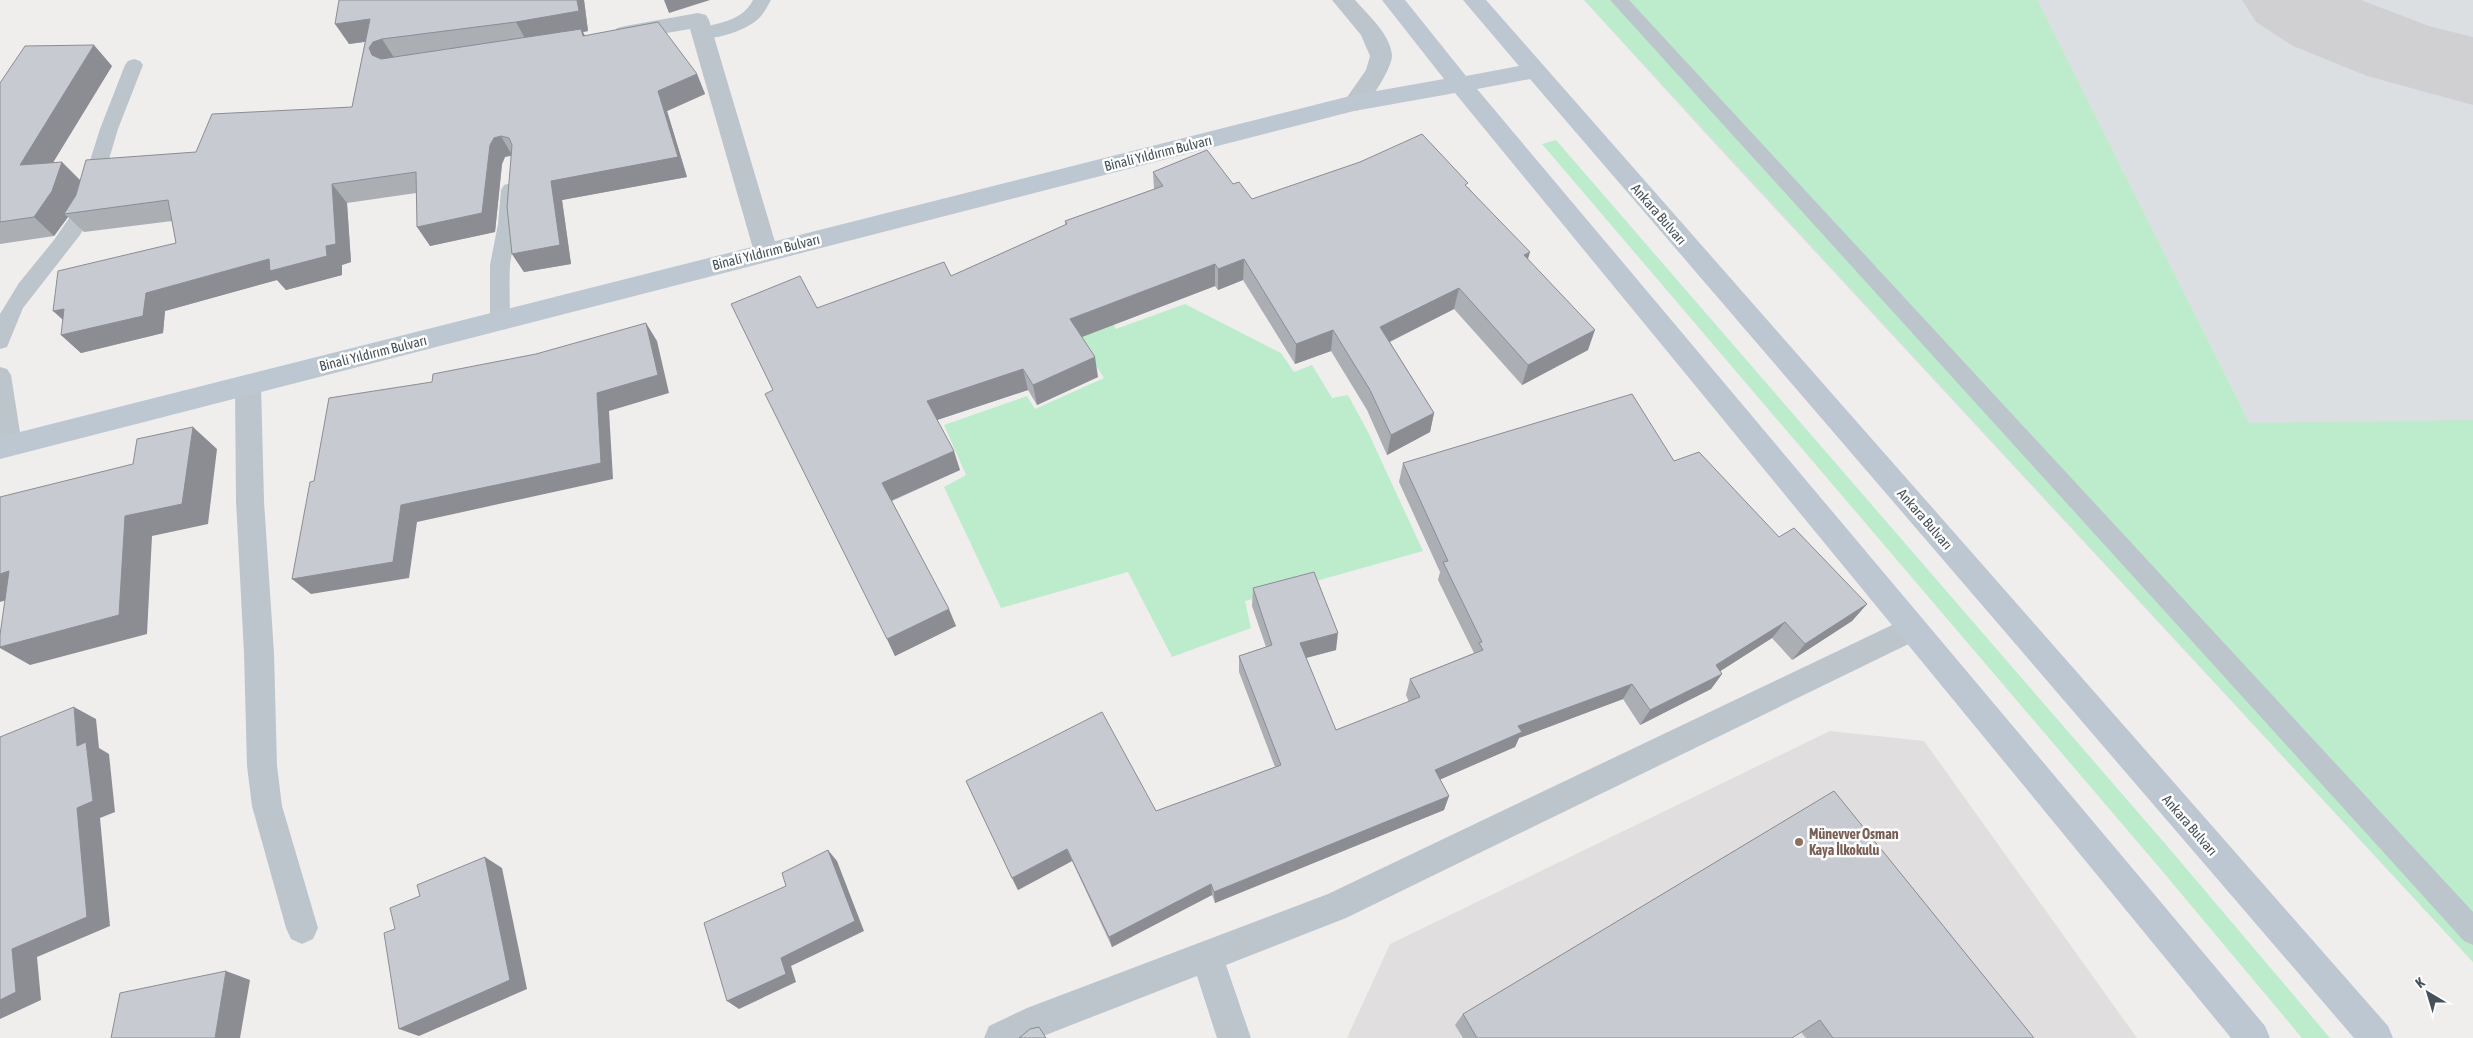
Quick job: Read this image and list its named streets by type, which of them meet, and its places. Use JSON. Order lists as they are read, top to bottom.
{
  "streets": {
    "main road": ["Binali Yıldırım Bulvarı", "Ankara Bulvarı"]
  },
  "crossings": [
    ["Binali Yıldırım Bulvarı", "Ankara Bulvarı"]
  ],
  "places": ["Münevver Osman Kaya İlkokulu"],
  "north": "top left"
}
